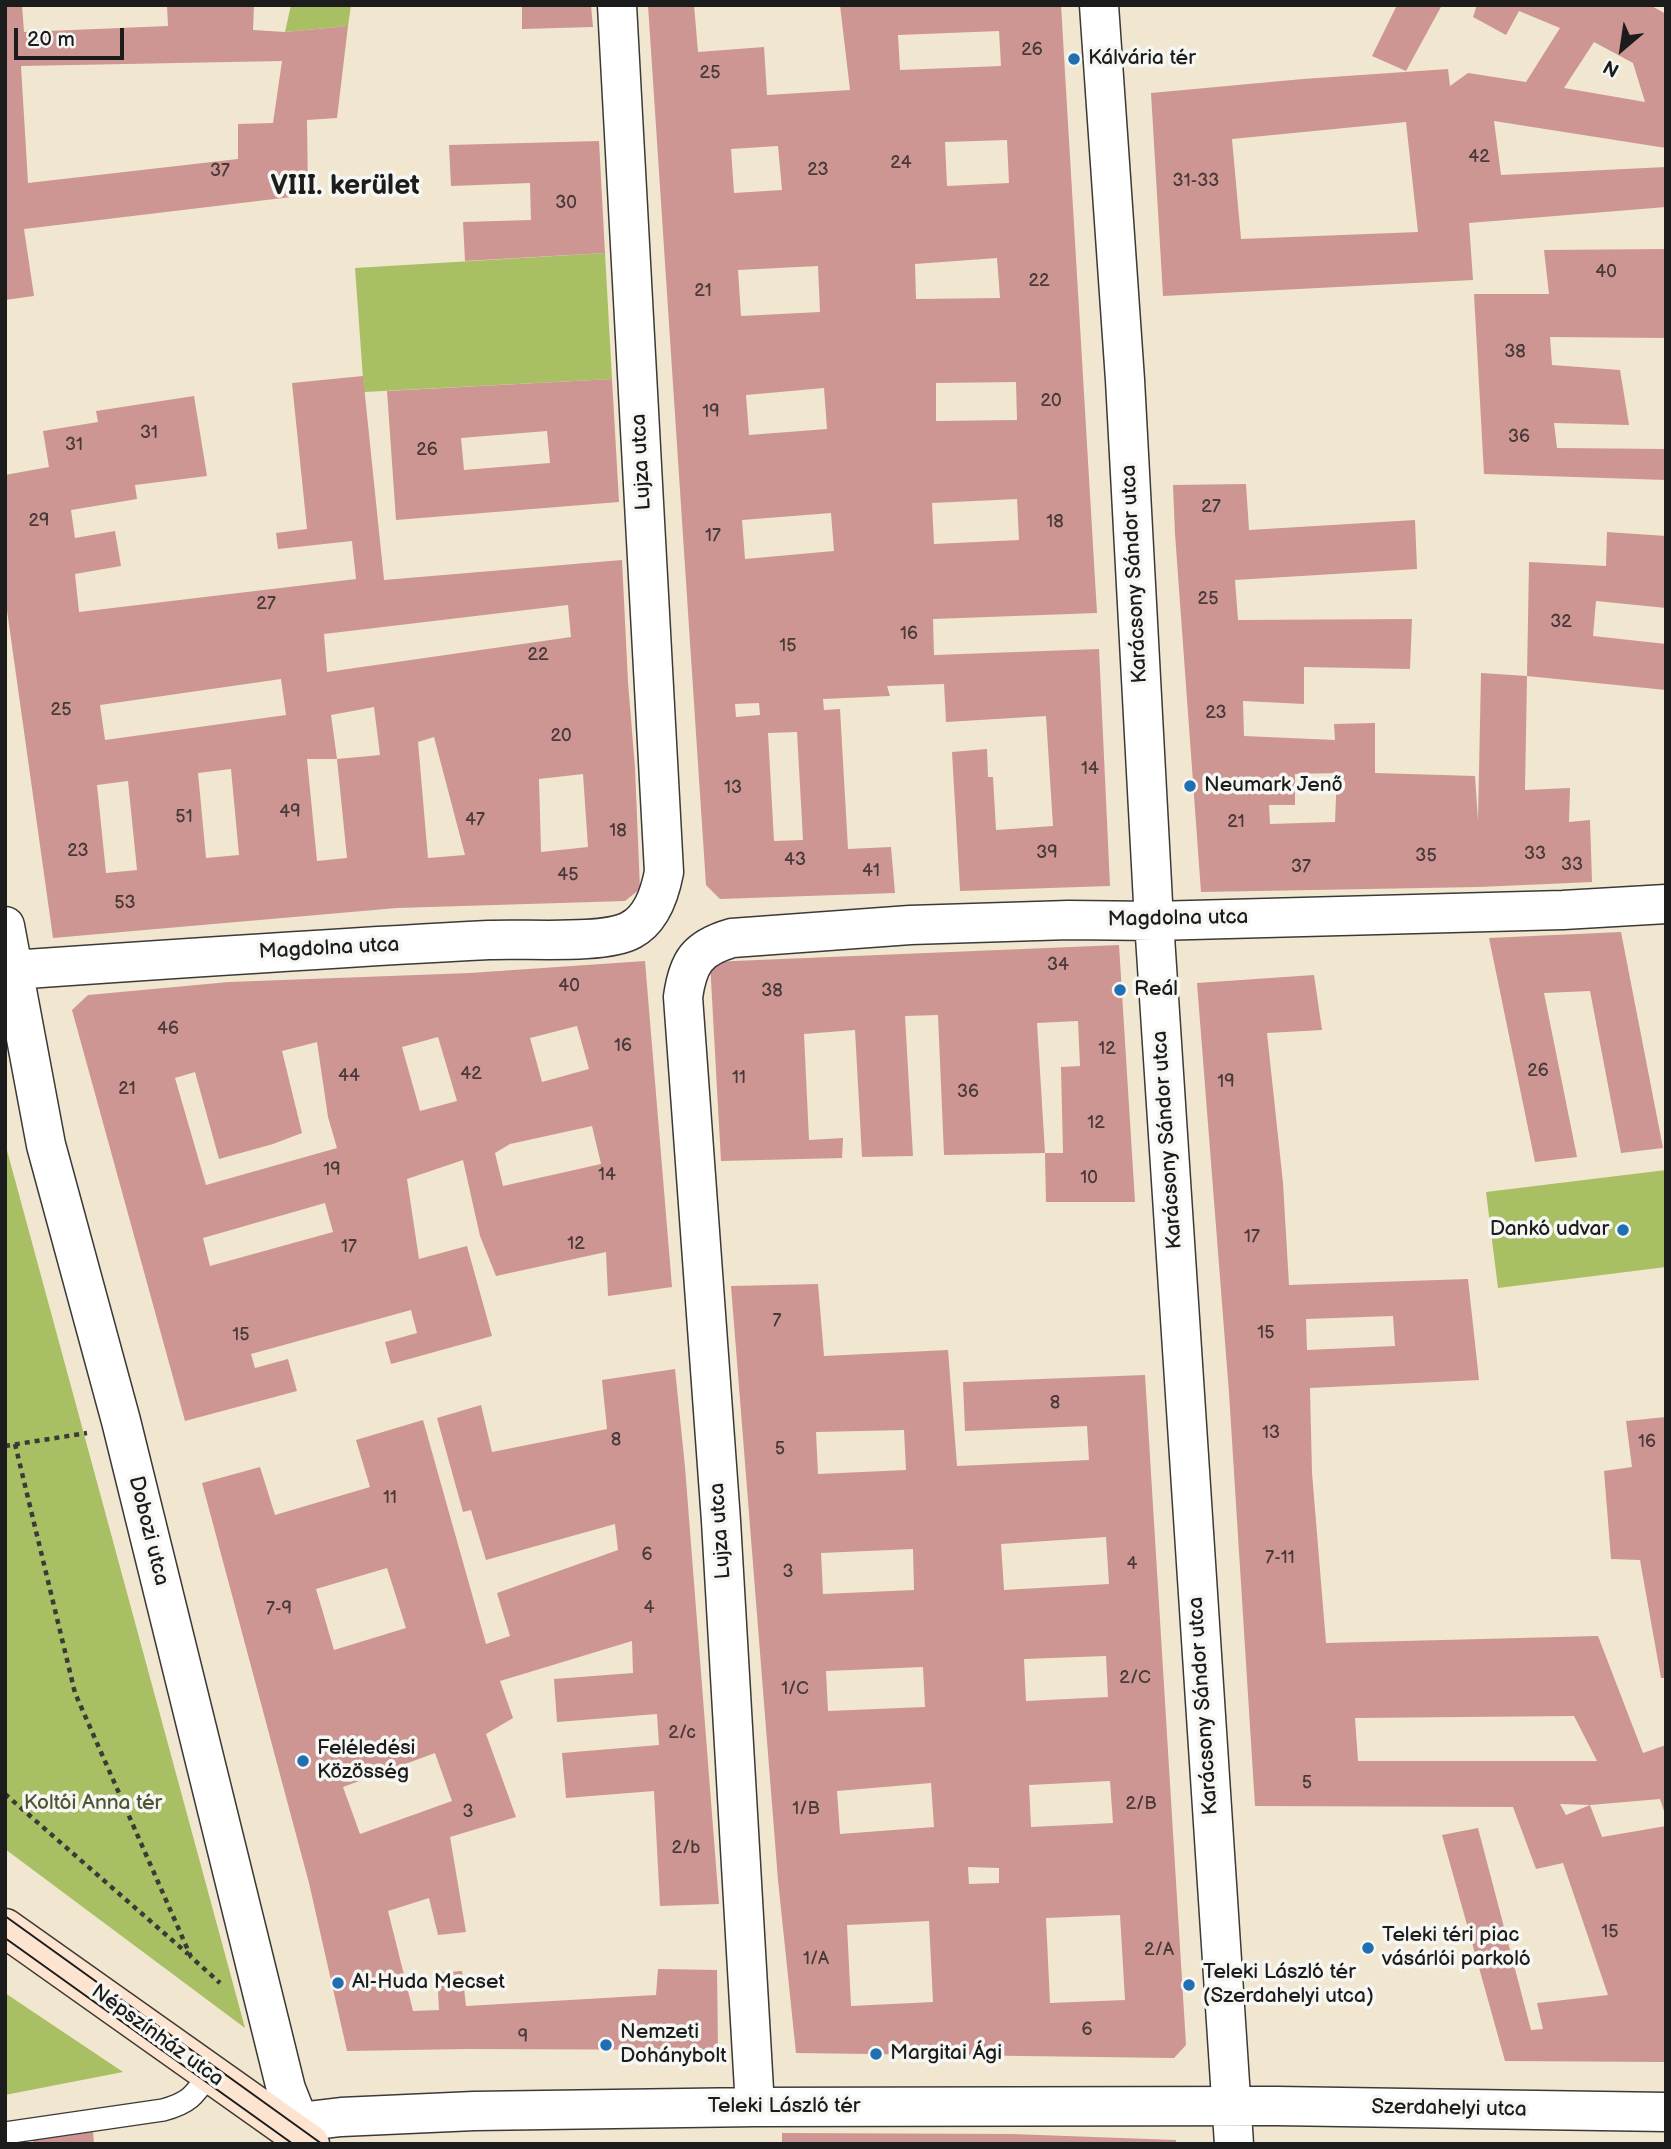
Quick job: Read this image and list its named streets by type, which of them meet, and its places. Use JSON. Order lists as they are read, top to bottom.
{
  "streets": {
    "street": [
      "Lujza utca",
      "Karácsony Sándor utca",
      "Magdolna utca",
      "Dobozi utca",
      "Népszínház utca",
      "Teleki László tér",
      "Szerdahelyi utca"
    ]
  },
  "crossings": [
    ["Lujza utca", "Magdolna utca"],
    ["Lujza utca", "Teleki László tér"],
    ["Karácsony Sándor utca", "Magdolna utca"],
    ["Karácsony Sándor utca", "Teleki László tér"],
    ["Karácsony Sándor utca", "Szerdahelyi utca"],
    ["Magdolna utca", "Dobozi utca"],
    ["Dobozi utca", "Népszínház utca"],
    ["Dobozi utca", "Teleki László tér"],
    ["Népszínház utca", "Teleki László tér"],
    ["Teleki László tér", "Szerdahelyi utca"]
  ],
  "districts": ["VIII. kerület"],
  "parks": ["Koltói Anna tér"],
  "places": [
    "Kálvária tér",
    "Neumark Jenő",
    "Reál",
    "Dankó udvar",
    "Feléledési Közösség",
    "Teleki téri piac vásárlói parkoló",
    "Al-Huda Mecset",
    "Teleki László tér (Szerdahelyi utca)",
    "Nemzeti Dohánybolt",
    "Margitai Ági"
  ],
  "house_numbers": [
    "26",
    "25",
    "42",
    "24",
    "23",
    "37",
    "31-33",
    "30",
    "40",
    "22",
    "21",
    "38",
    "20",
    "19",
    "31",
    "36",
    "31",
    "26",
    "27",
    "29",
    "18",
    "17",
    "25",
    "27",
    "32",
    "16",
    "15",
    "22",
    "25",
    "23",
    "20",
    "14",
    "13",
    "49",
    "51",
    "47",
    "21",
    "18",
    "23",
    "39",
    "33",
    "35",
    "43",
    "33",
    "37",
    "41",
    "45",
    "53",
    "34",
    "40",
    "38",
    "46",
    "16",
    "12",
    "26",
    "42",
    "44",
    "11",
    "19",
    "21",
    "36",
    "12",
    "19",
    "14",
    "10",
    "17",
    "12",
    "17",
    "7",
    "15",
    "15",
    "8",
    "13",
    "8",
    "16",
    "5",
    "11",
    "6",
    "7-11",
    "4",
    "3",
    "4",
    "7-9",
    "2/C",
    "1/C",
    "2/c",
    "5",
    "2/B",
    "1/B",
    "3",
    "2/b",
    "15",
    "2/A",
    "1/A",
    "6",
    "9"
  ],
  "scale_bar": "20 m",
  "north": "bottom left"
}
